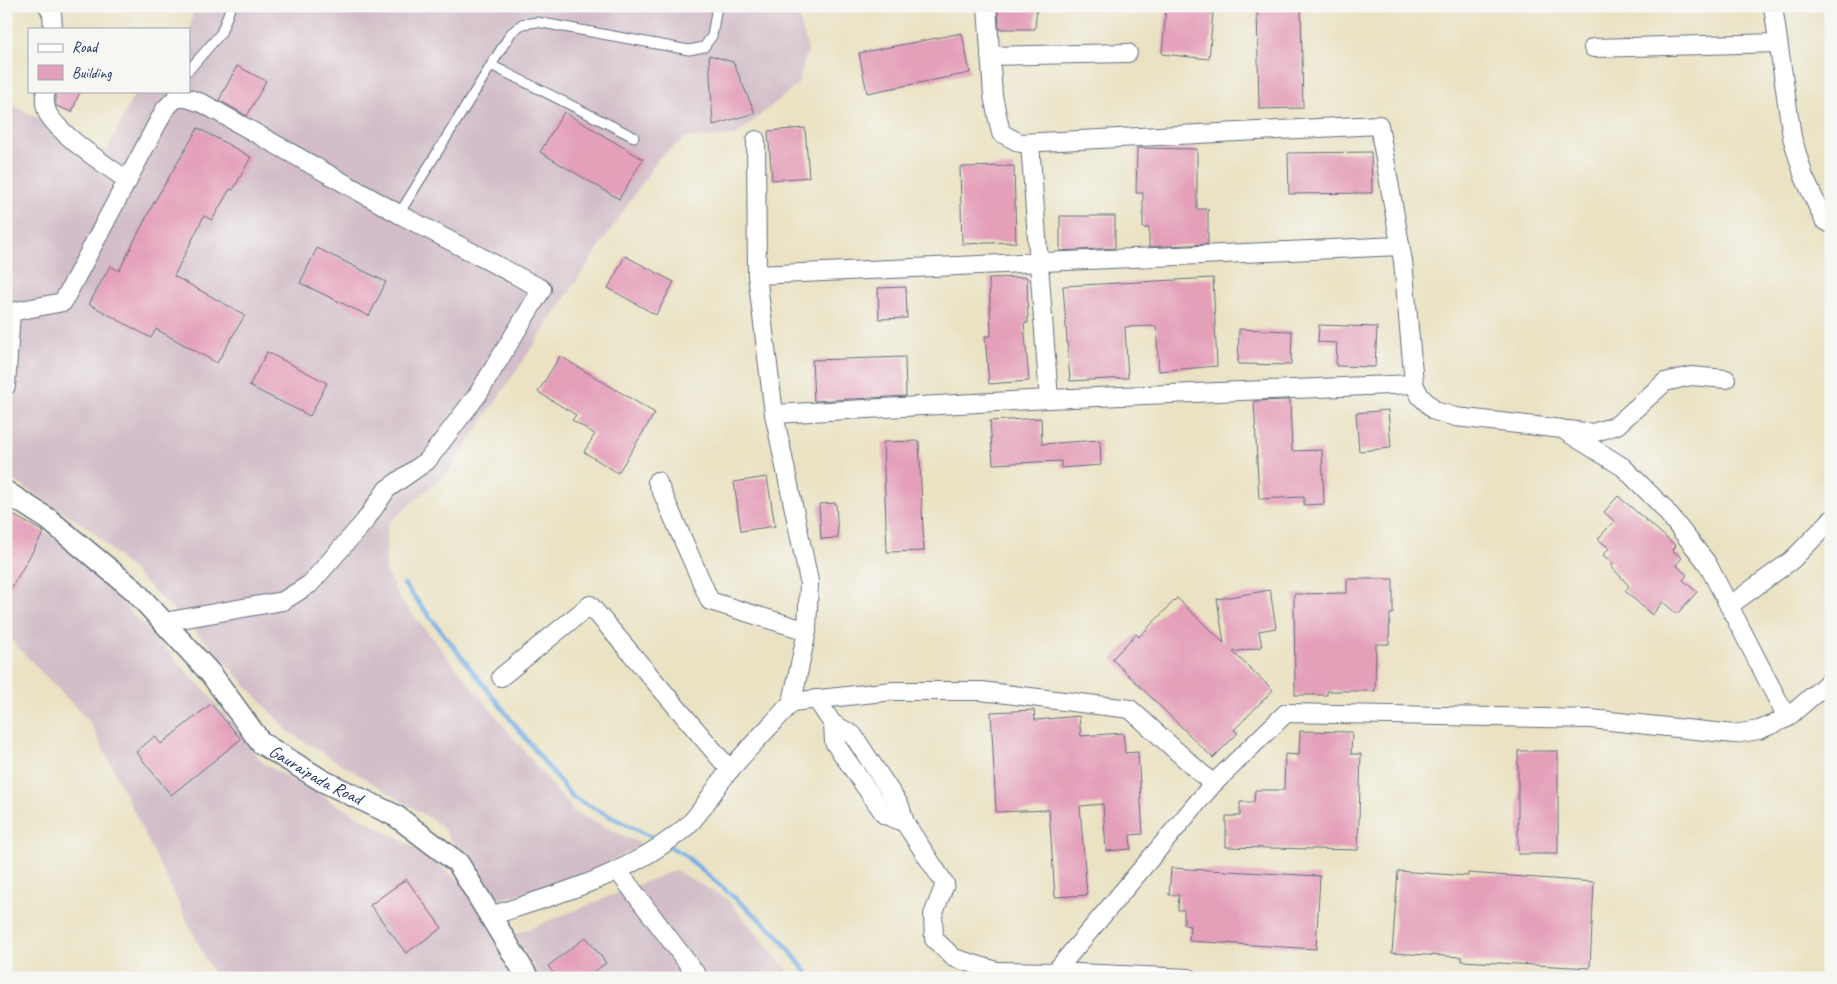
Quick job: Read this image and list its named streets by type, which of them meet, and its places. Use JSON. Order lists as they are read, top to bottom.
{
  "streets": {
    "street": ["Gauraipada Road"]
  },
  "legend": ["Road", "Building"]
}
